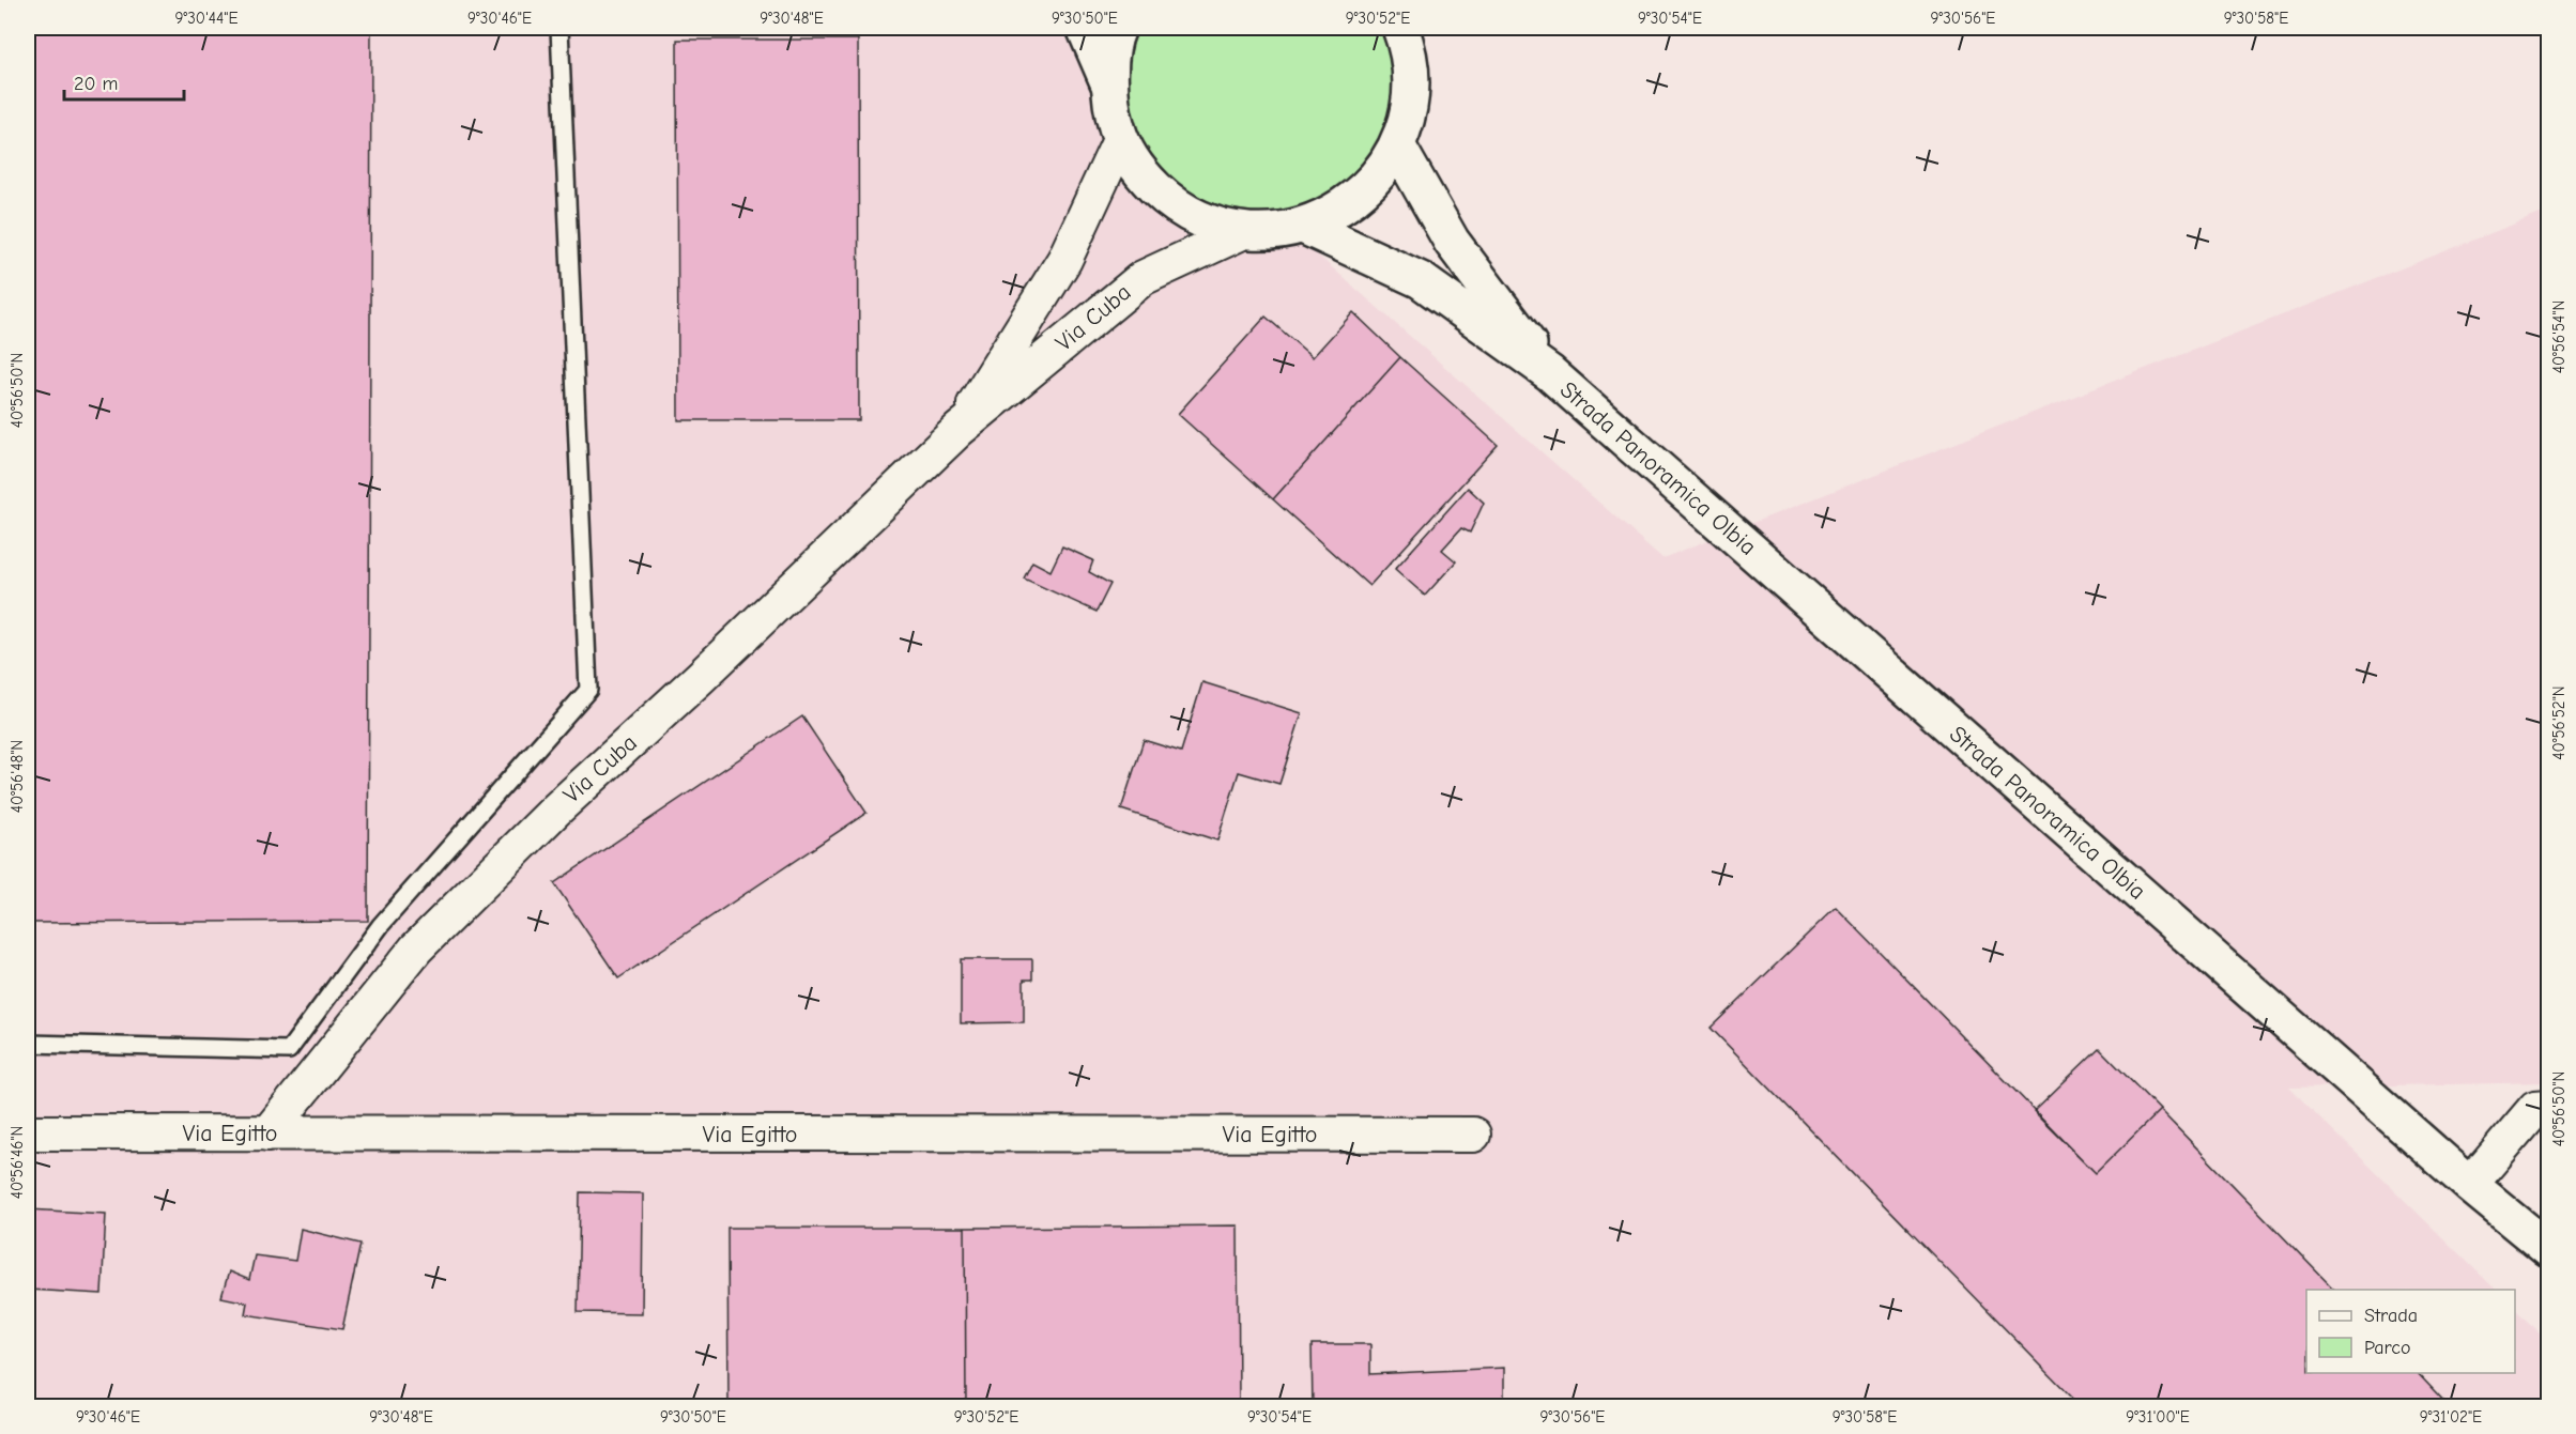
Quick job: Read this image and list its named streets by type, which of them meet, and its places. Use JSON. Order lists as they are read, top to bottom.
{
  "streets": {
    "main road": ["Strada Panoramica Olbia"],
    "street": ["Via Cuba", "Via Egitto"]
  },
  "crossings": [
    ["Via Cuba", "Via Egitto"]
  ],
  "legend": ["Strada", "Parco"],
  "scale_bar": "20 m",
  "coordinates": [
    "9°30'44\"E",
    "9°30'46\"E",
    "9°30'48\"E",
    "9°30'50\"E",
    "9°30'52\"E",
    "9°30'54\"E",
    "9°30'56\"E",
    "9°30'58\"E",
    "40°56'54\"N",
    "40°56'50\"N",
    "40°56'52\"N",
    "40°56'48\"N",
    "40°56'46\"N",
    "9°31'00\"E",
    "9°31'02\"E"
  ]
}
